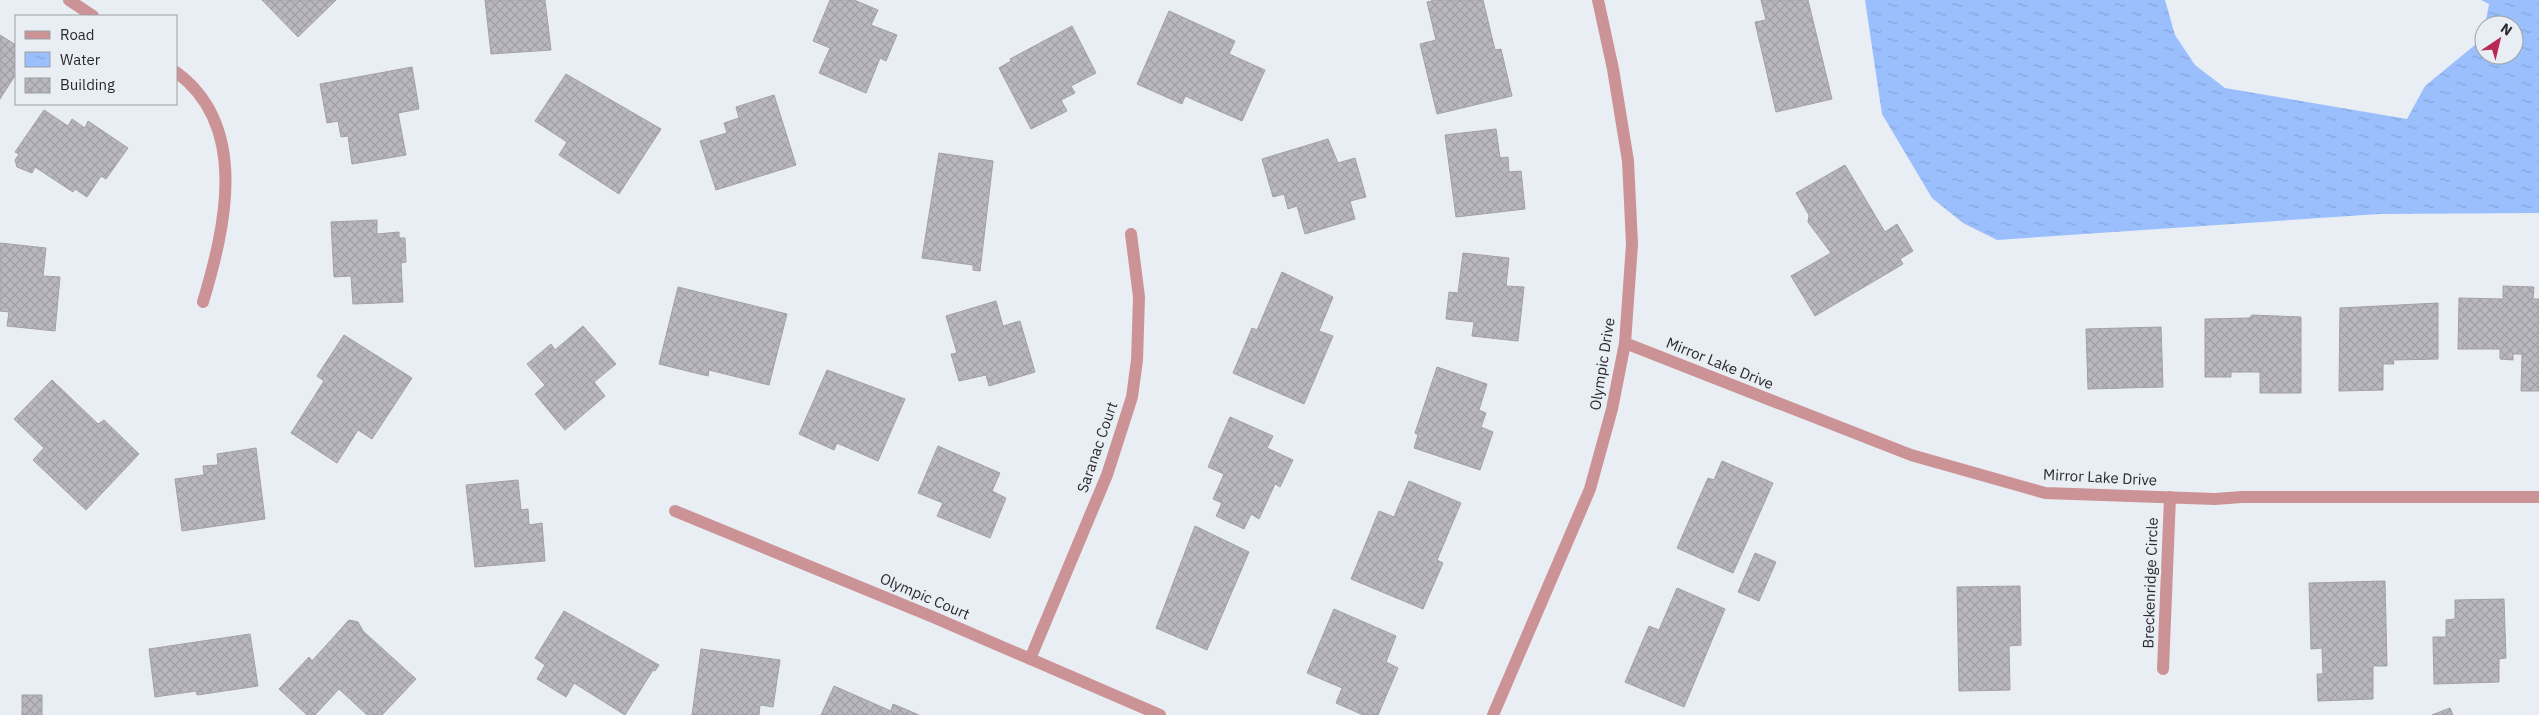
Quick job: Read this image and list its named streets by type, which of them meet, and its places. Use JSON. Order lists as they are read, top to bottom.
{
  "streets": {
    "street": [
      "Mirror Lake Drive",
      "Olympic Drive",
      "Saranac Court",
      "Breckenridge Circle",
      "Olympic Court"
    ]
  },
  "crossings": [
    ["Mirror Lake Drive", "Olympic Drive"],
    ["Mirror Lake Drive", "Breckenridge Circle"],
    ["Saranac Court", "Olympic Court"]
  ],
  "legend": ["Road", "Water", "Building"],
  "north": "top right"
}
